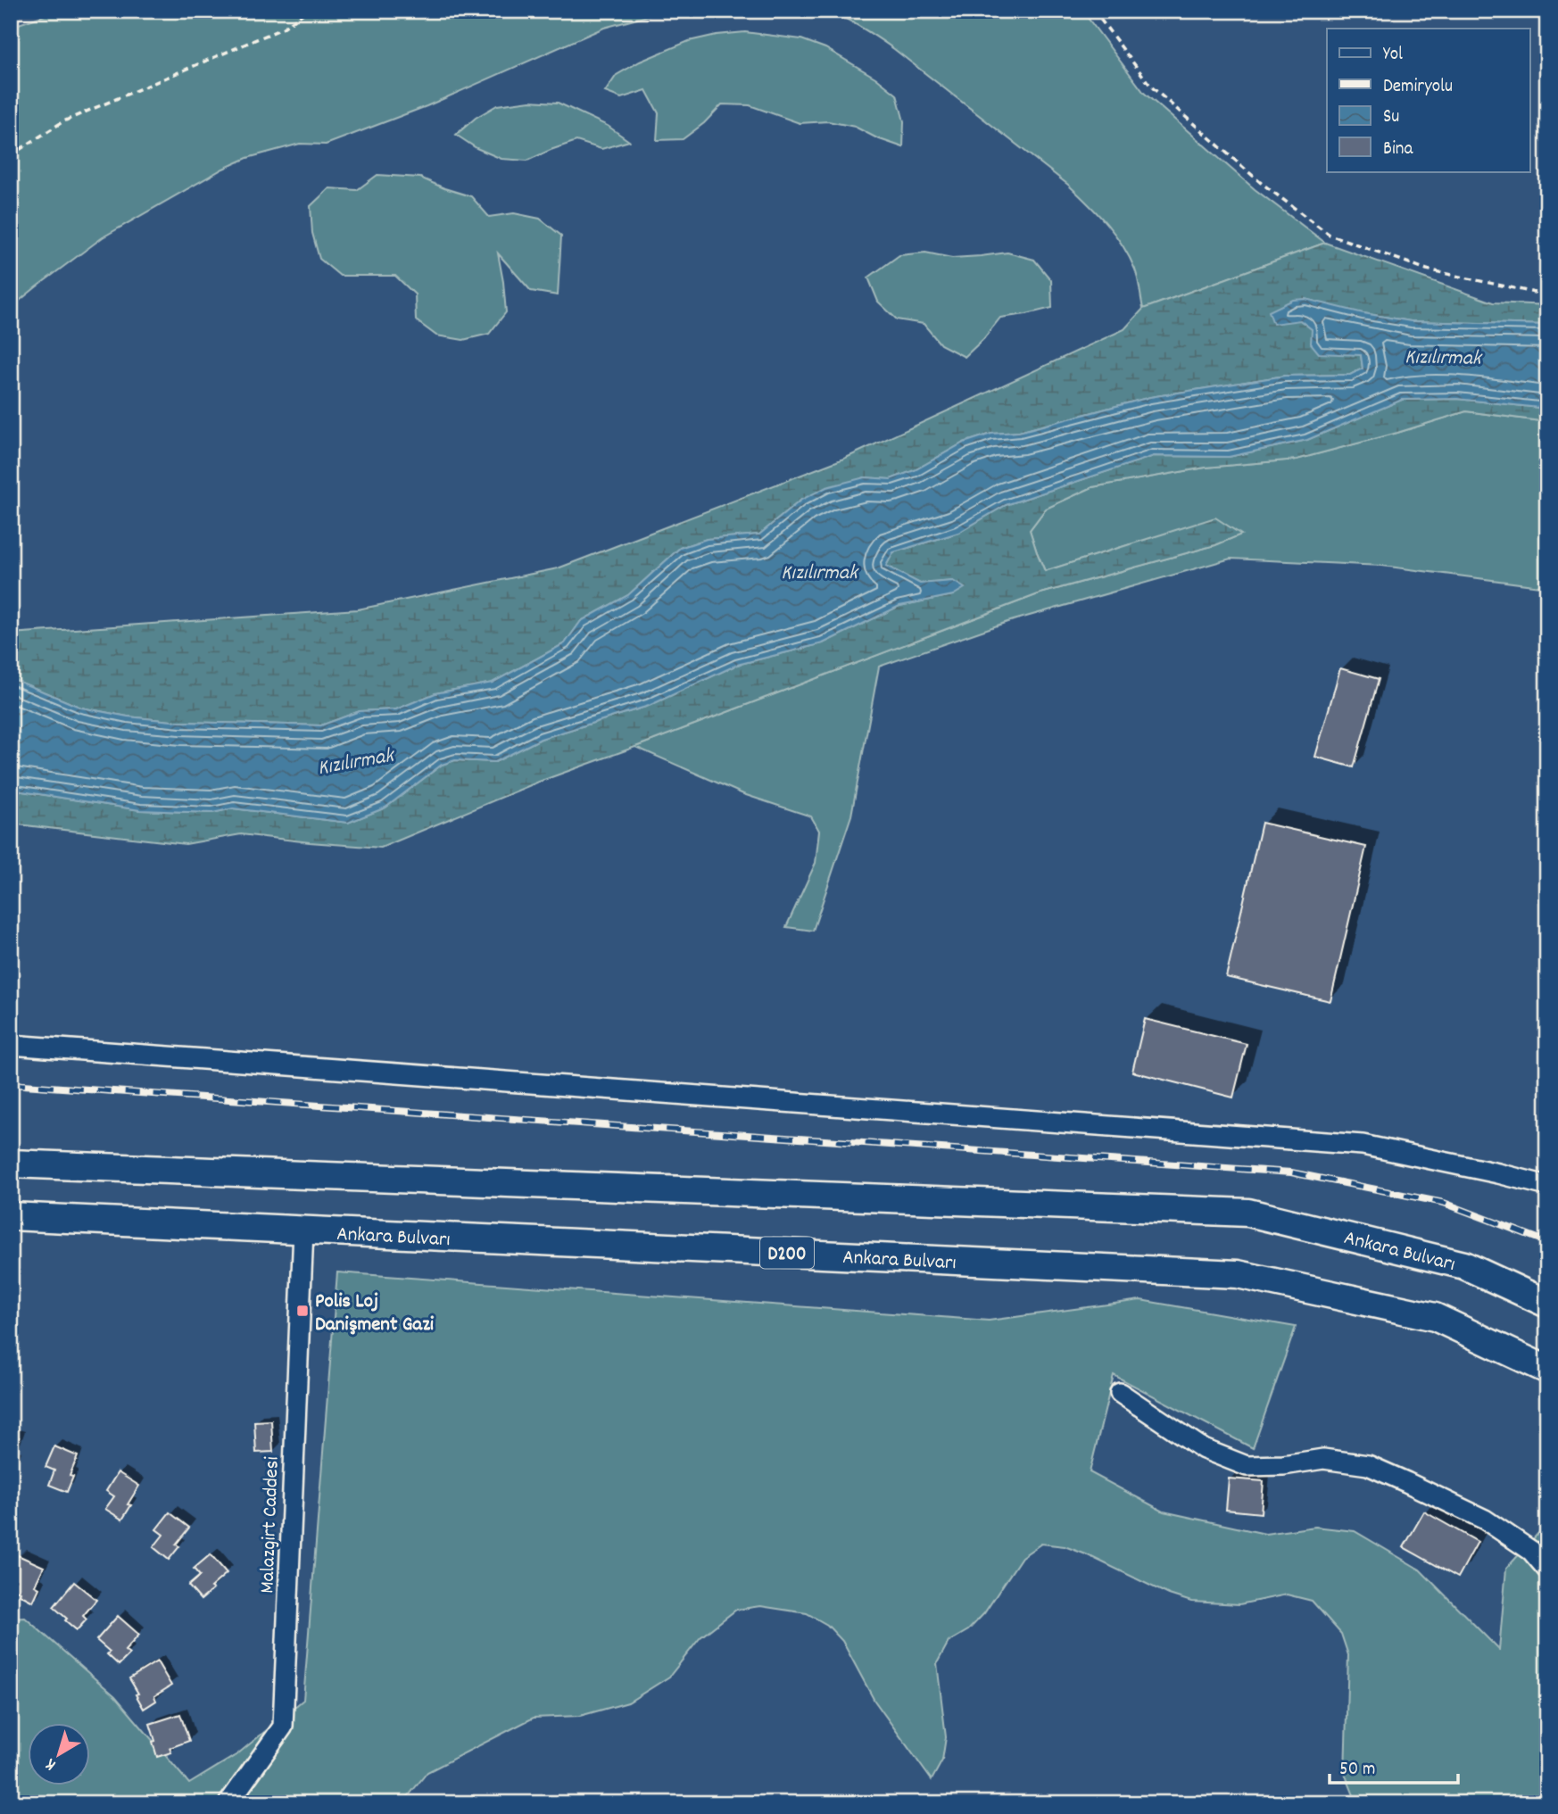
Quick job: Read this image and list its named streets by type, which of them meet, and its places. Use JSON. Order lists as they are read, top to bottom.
{
  "streets": {
    "highway": ["Ankara Bulvarı", "D200"],
    "street": ["Malazgirt Caddesi"]
  },
  "crossings": [
    ["Ankara Bulvarı", "Malazgirt Caddesi"]
  ],
  "water": ["Kızılırmak"],
  "places": {
    "transit": ["Polis Loj Danişment Gazi"]
  },
  "legend": [
    "Yol",
    "Demiryolu",
    "Su",
    "Bina"
  ],
  "scale_bar": "50 m",
  "north": "bottom left"
}
